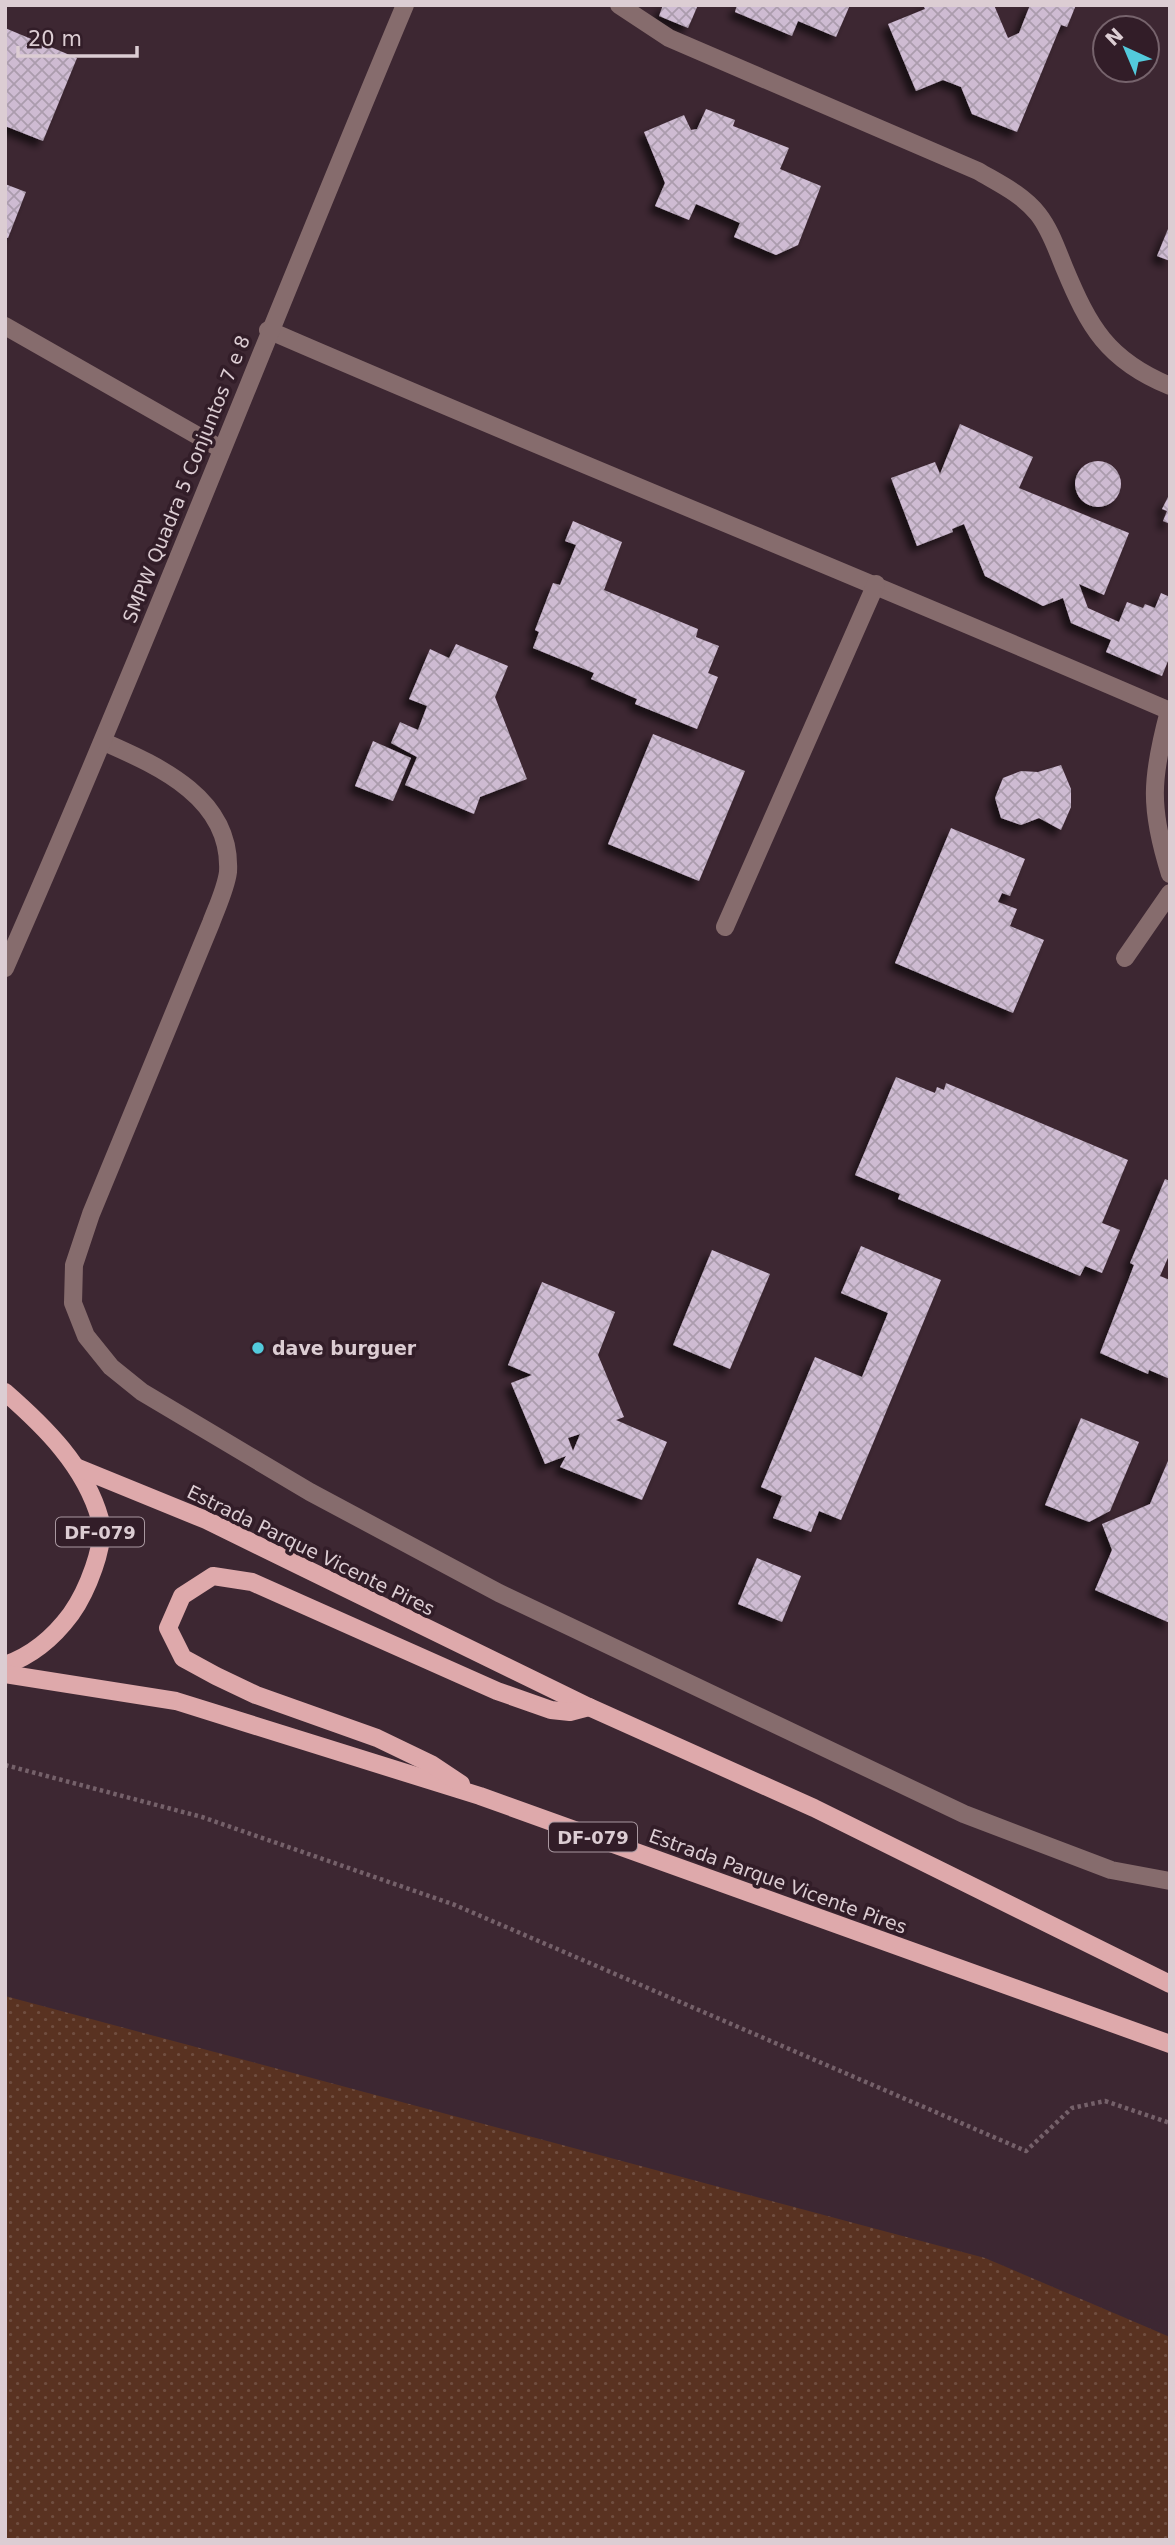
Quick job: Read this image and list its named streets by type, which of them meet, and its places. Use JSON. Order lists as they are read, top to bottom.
{
  "streets": {
    "main road": ["DF-079", "Estrada Parque Vicente Pires"],
    "street": ["SMPW Quadra 5 Conjuntos 7 e 8"]
  },
  "crossings": [
    ["DF-079", "Estrada Parque Vicente Pires"]
  ],
  "places": ["dave burguer"],
  "scale_bar": "20 m",
  "north": "top left"
}
